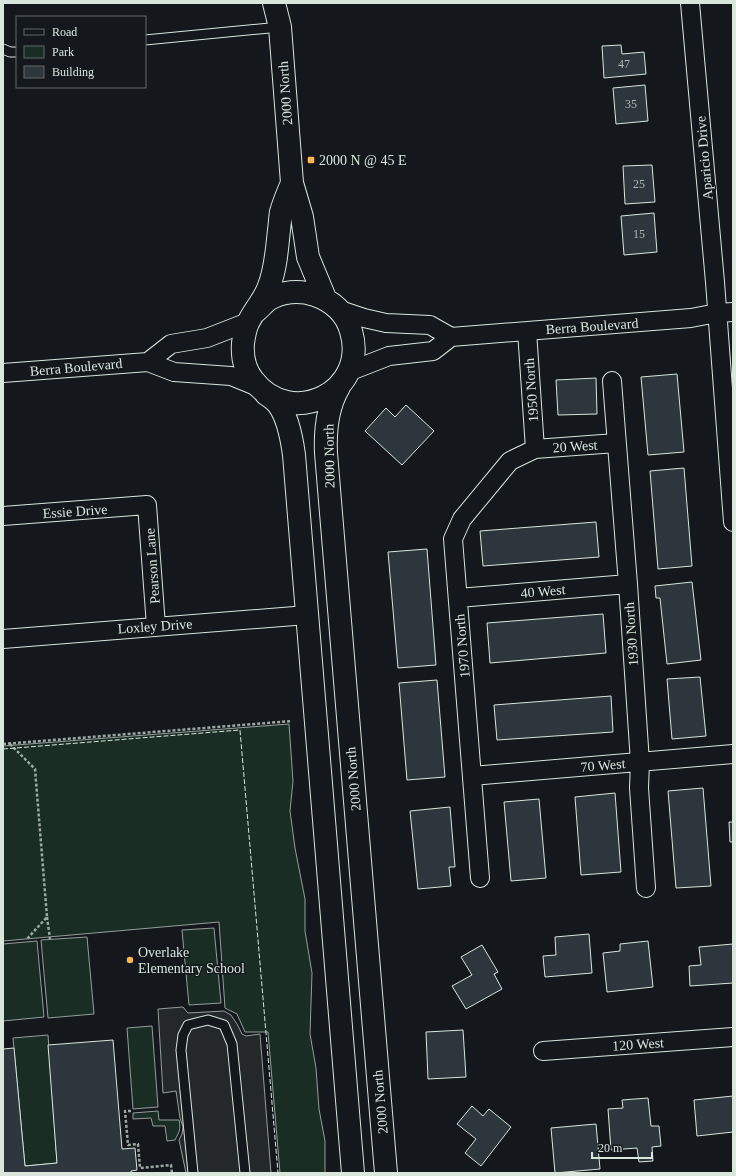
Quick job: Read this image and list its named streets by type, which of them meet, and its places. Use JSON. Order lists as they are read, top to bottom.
{
  "streets": {
    "street": [
      "2000 North",
      "Aparicio Drive",
      "Berra Boulevard",
      "1950 North",
      "20 West",
      "Essie Drive",
      "Pearson Lane",
      "40 West",
      "Loxley Drive",
      "1930 North",
      "1970 North",
      "70 West",
      "120 West"
    ]
  },
  "crossings": [
    ["2000 North", "Berra Boulevard"],
    ["Aparicio Drive", "Berra Boulevard"],
    ["Berra Boulevard", "1950 North"],
    ["1950 North", "20 West"],
    ["1950 North", "1970 North"],
    ["20 West", "1930 North"],
    ["20 West", "1970 North"],
    ["Essie Drive", "Pearson Lane"],
    ["Pearson Lane", "Loxley Drive"],
    ["40 West", "1930 North"],
    ["40 West", "1970 North"],
    ["1930 North", "70 West"],
    ["1970 North", "70 West"]
  ],
  "places": {
    "transit": ["2000 N @ 45 E"],
    "other": ["Overlake Elementary School"]
  },
  "house_numbers": [
    "47",
    "35",
    "25",
    "15"
  ],
  "legend": ["Road", "Park", "Building"],
  "scale_bar": "20 m"
}
